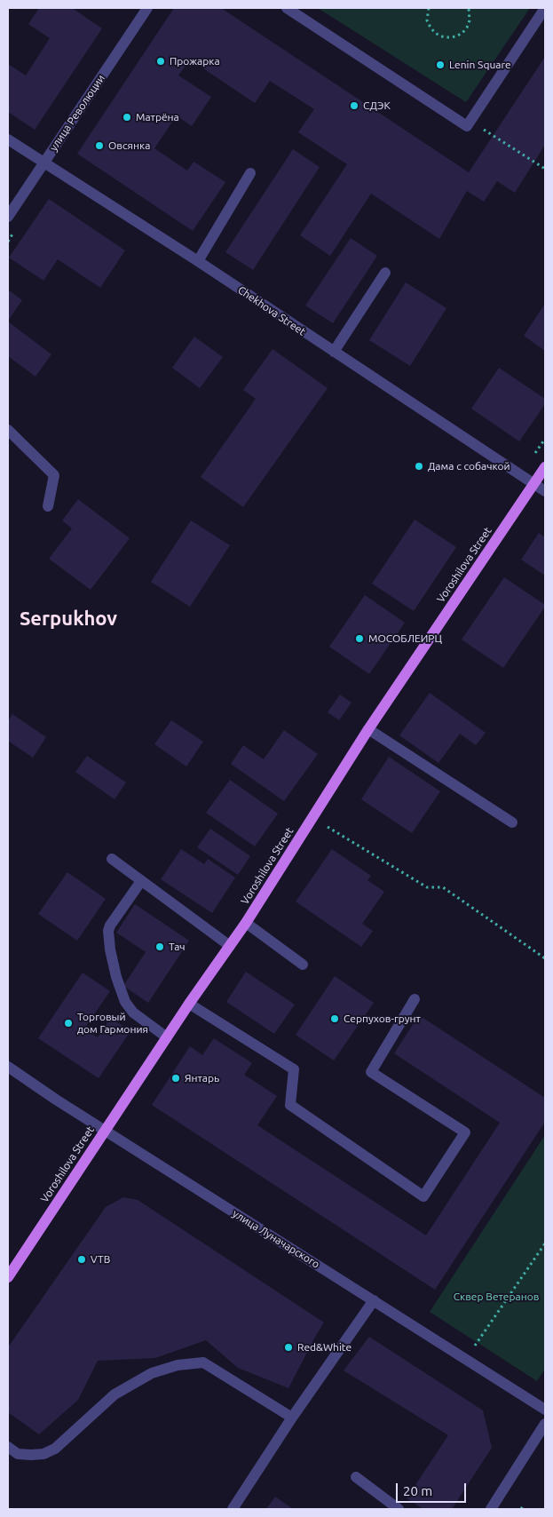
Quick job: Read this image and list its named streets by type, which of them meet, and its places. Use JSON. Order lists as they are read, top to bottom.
{
  "streets": {
    "main road": ["Voroshilova Street"],
    "street": ["улица Революции", "Chekhova Street", "улица Луначарского"]
  },
  "crossings": [
    ["улица Революции", "Chekhova Street"],
    ["Chekhova Street", "Voroshilova Street"],
    ["Voroshilova Street", "улица Луначарского"]
  ],
  "districts": ["Serpukhov"],
  "parks": ["Сквер Ветеранов"],
  "places": [
    "Прожарка",
    "Lenin Square",
    "СДЭК",
    "Матрёнa",
    "Овсянка",
    "Дама с собачкой",
    "МОСОБЛЕИРЦ",
    "Тач",
    "Серпухов-грунт",
    "Торговый дом Гармония",
    "Янтарь",
    "VTB",
    "Red&White"
  ],
  "scale_bar": "20 m"
}
